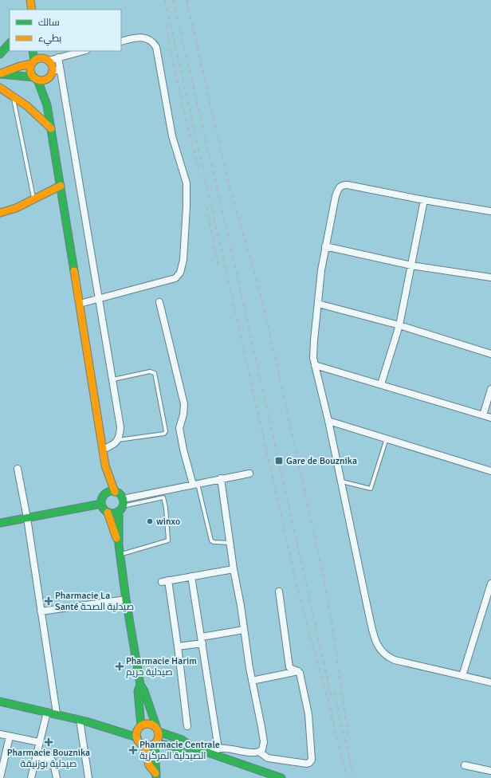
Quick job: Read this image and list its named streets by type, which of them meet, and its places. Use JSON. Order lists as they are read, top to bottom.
{
  "places": {
    "transit": ["Gare de Bouznika"],
    "other": ["winxo"],
    "health": [
      "Pharmacie La Santé صيدلية الصحة",
      "Pharmacie Harim صيدلية حريم",
      "Pharmacie Bouznika صيدلية بوزنيقة",
      "Pharmacie Centrale الصيدلية المركزية"
    ]
  },
  "legend": ["سالك", "بطيء"]
}
